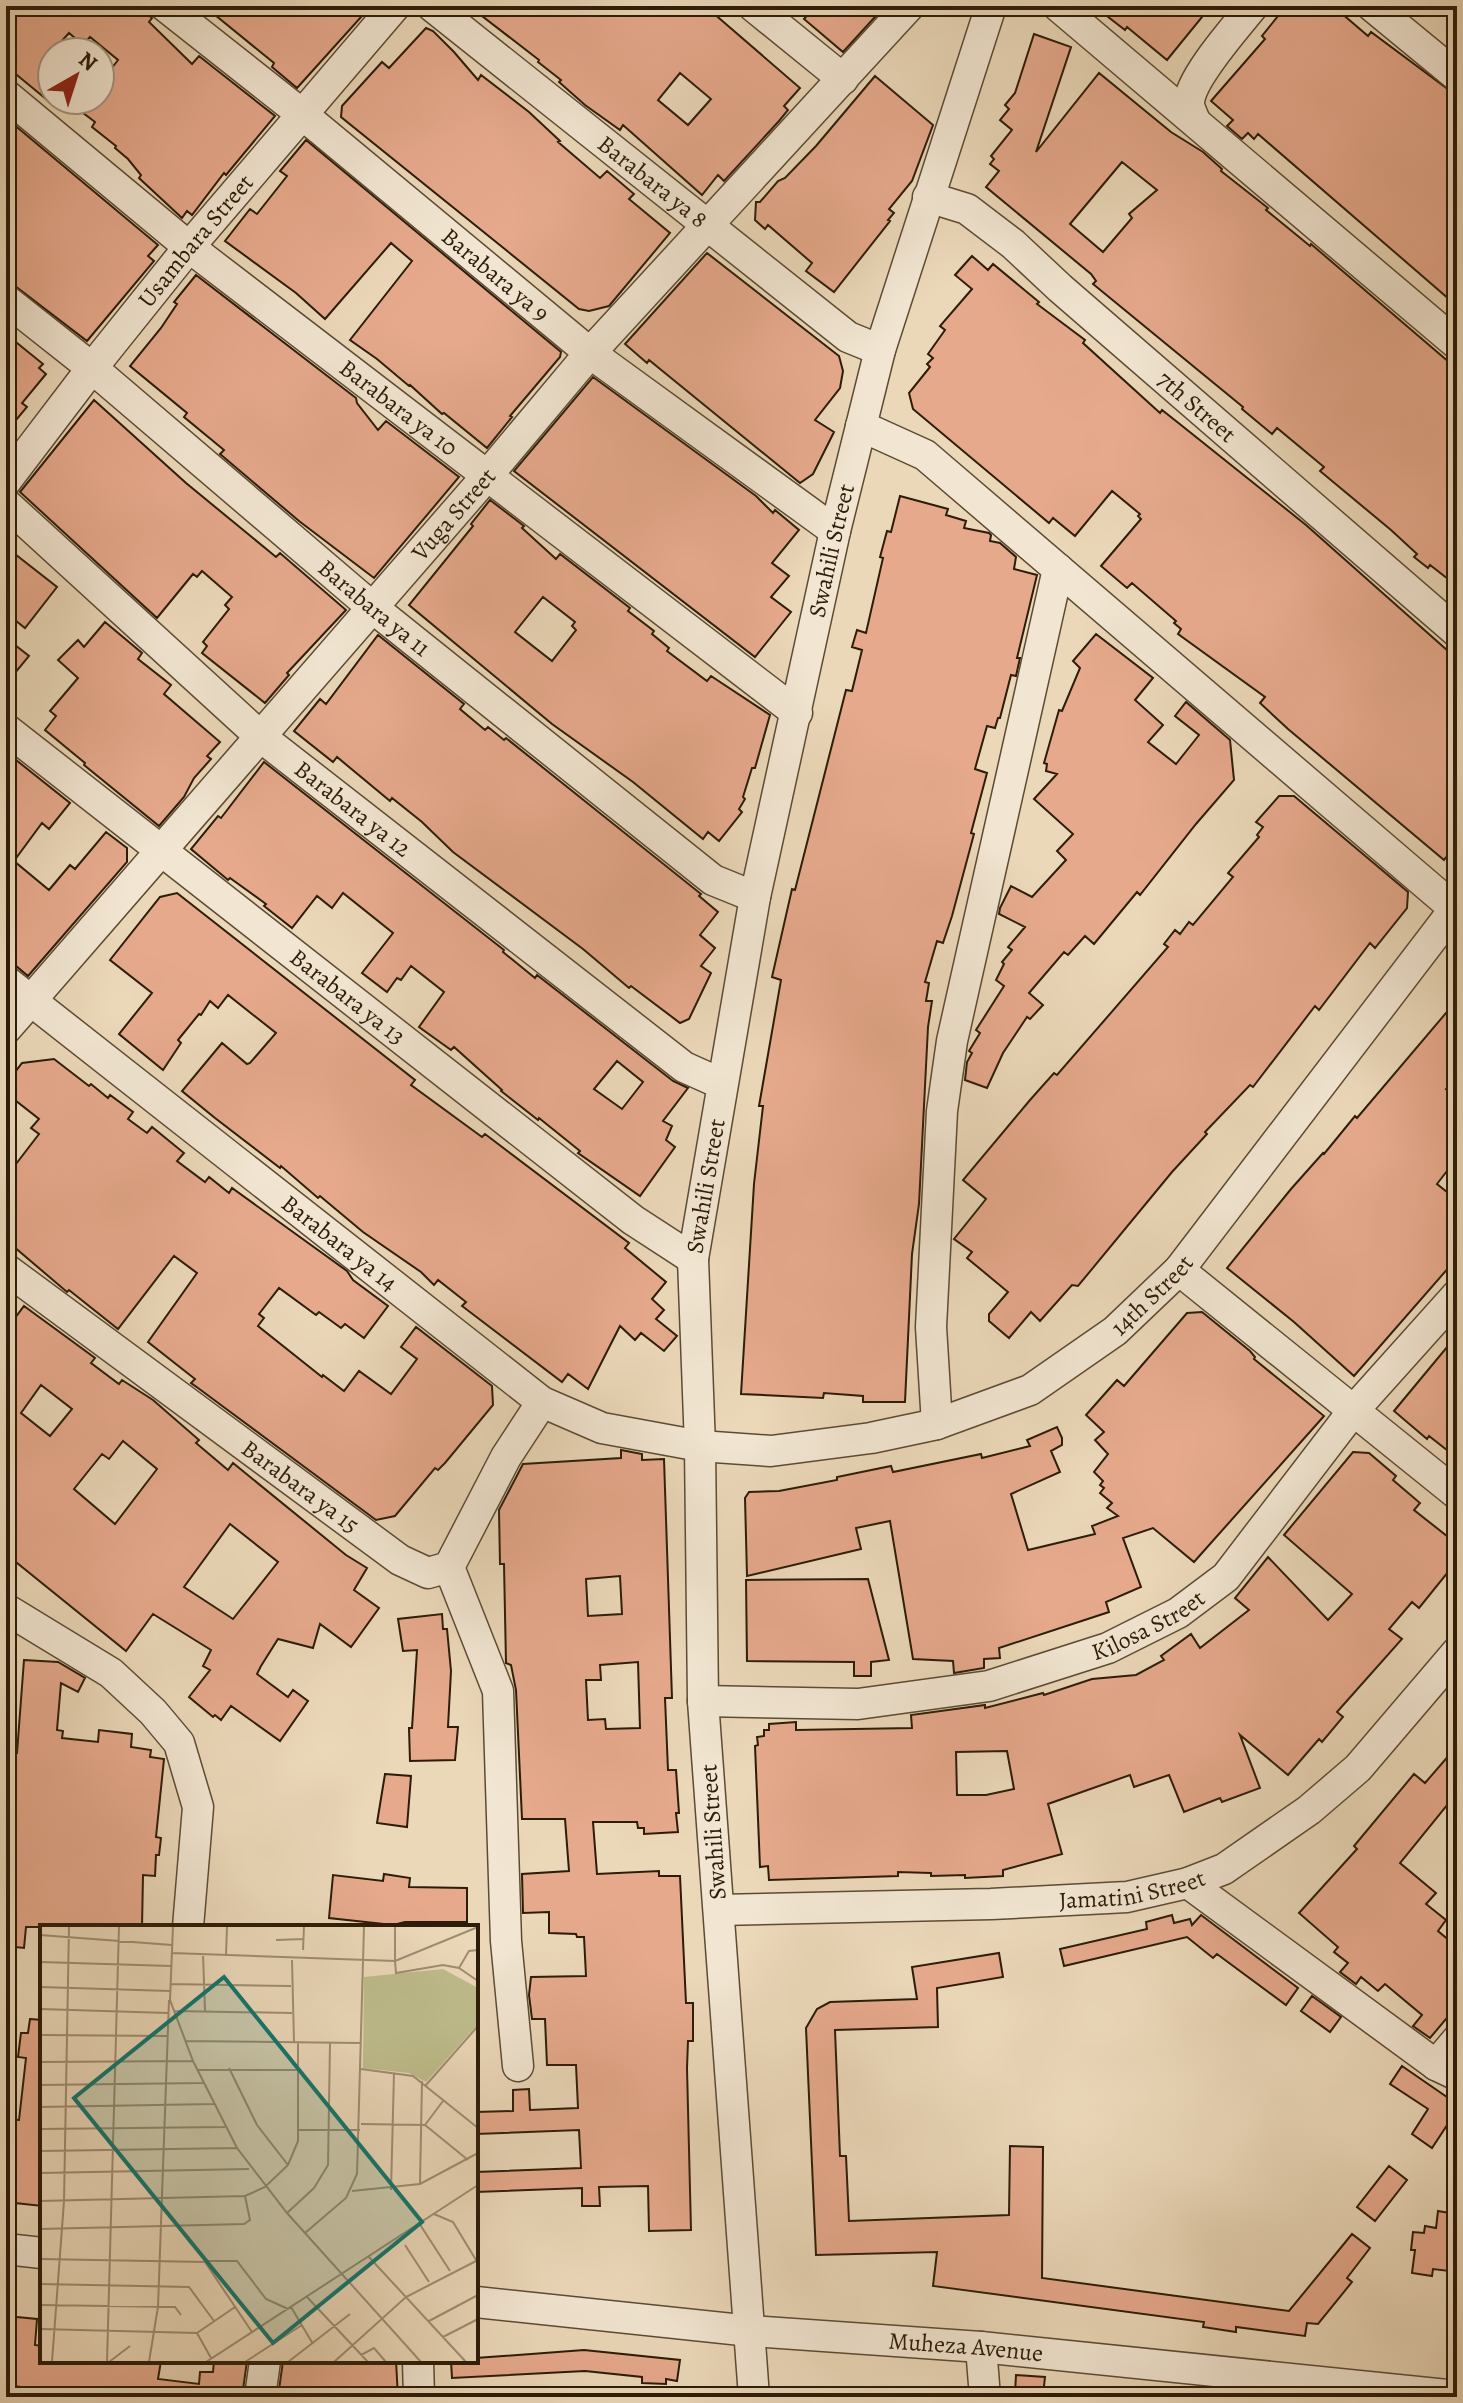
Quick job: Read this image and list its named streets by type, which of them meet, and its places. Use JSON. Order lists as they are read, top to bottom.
{
  "streets": {
    "street": [
      "Barabara ya 8",
      "Usambara Street",
      "Barabara ya 9",
      "7th Street",
      "Barabara ya 10",
      "Vuga Street",
      "Swahili Street",
      "Barabara ya 11",
      "Barabara ya 12",
      "Barabara ya 13",
      "Barabara ya 14",
      "14th Street",
      "Barabara ya 15",
      "Kilosa Street",
      "Jamatini Street",
      "Muheza Avenue"
    ]
  },
  "crossings": [
    ["Barabara ya 8", "Vuga Street"],
    ["Barabara ya 8", "Swahili Street"],
    ["Usambara Street", "Barabara ya 9"],
    ["Usambara Street", "Barabara ya 10"],
    ["Usambara Street", "Barabara ya 11"],
    ["Barabara ya 9", "Vuga Street"],
    ["Barabara ya 9", "Swahili Street"],
    ["7th Street", "Swahili Street"],
    ["Barabara ya 10", "Vuga Street"],
    ["Barabara ya 10", "Swahili Street"],
    ["Vuga Street", "Barabara ya 11"],
    ["Vuga Street", "Barabara ya 12"],
    ["Vuga Street", "Barabara ya 13"],
    ["Vuga Street", "Barabara ya 14"],
    ["Swahili Street", "Barabara ya 11"],
    ["Swahili Street", "Barabara ya 12"],
    ["Swahili Street", "Barabara ya 13"],
    ["Swahili Street", "Barabara ya 14"],
    ["Swahili Street", "14th Street"],
    ["Swahili Street", "Kilosa Street"],
    ["Swahili Street", "Jamatini Street"],
    ["Swahili Street", "Muheza Avenue"],
    ["Barabara ya 14", "14th Street"]
  ],
  "north": "top right"
}
